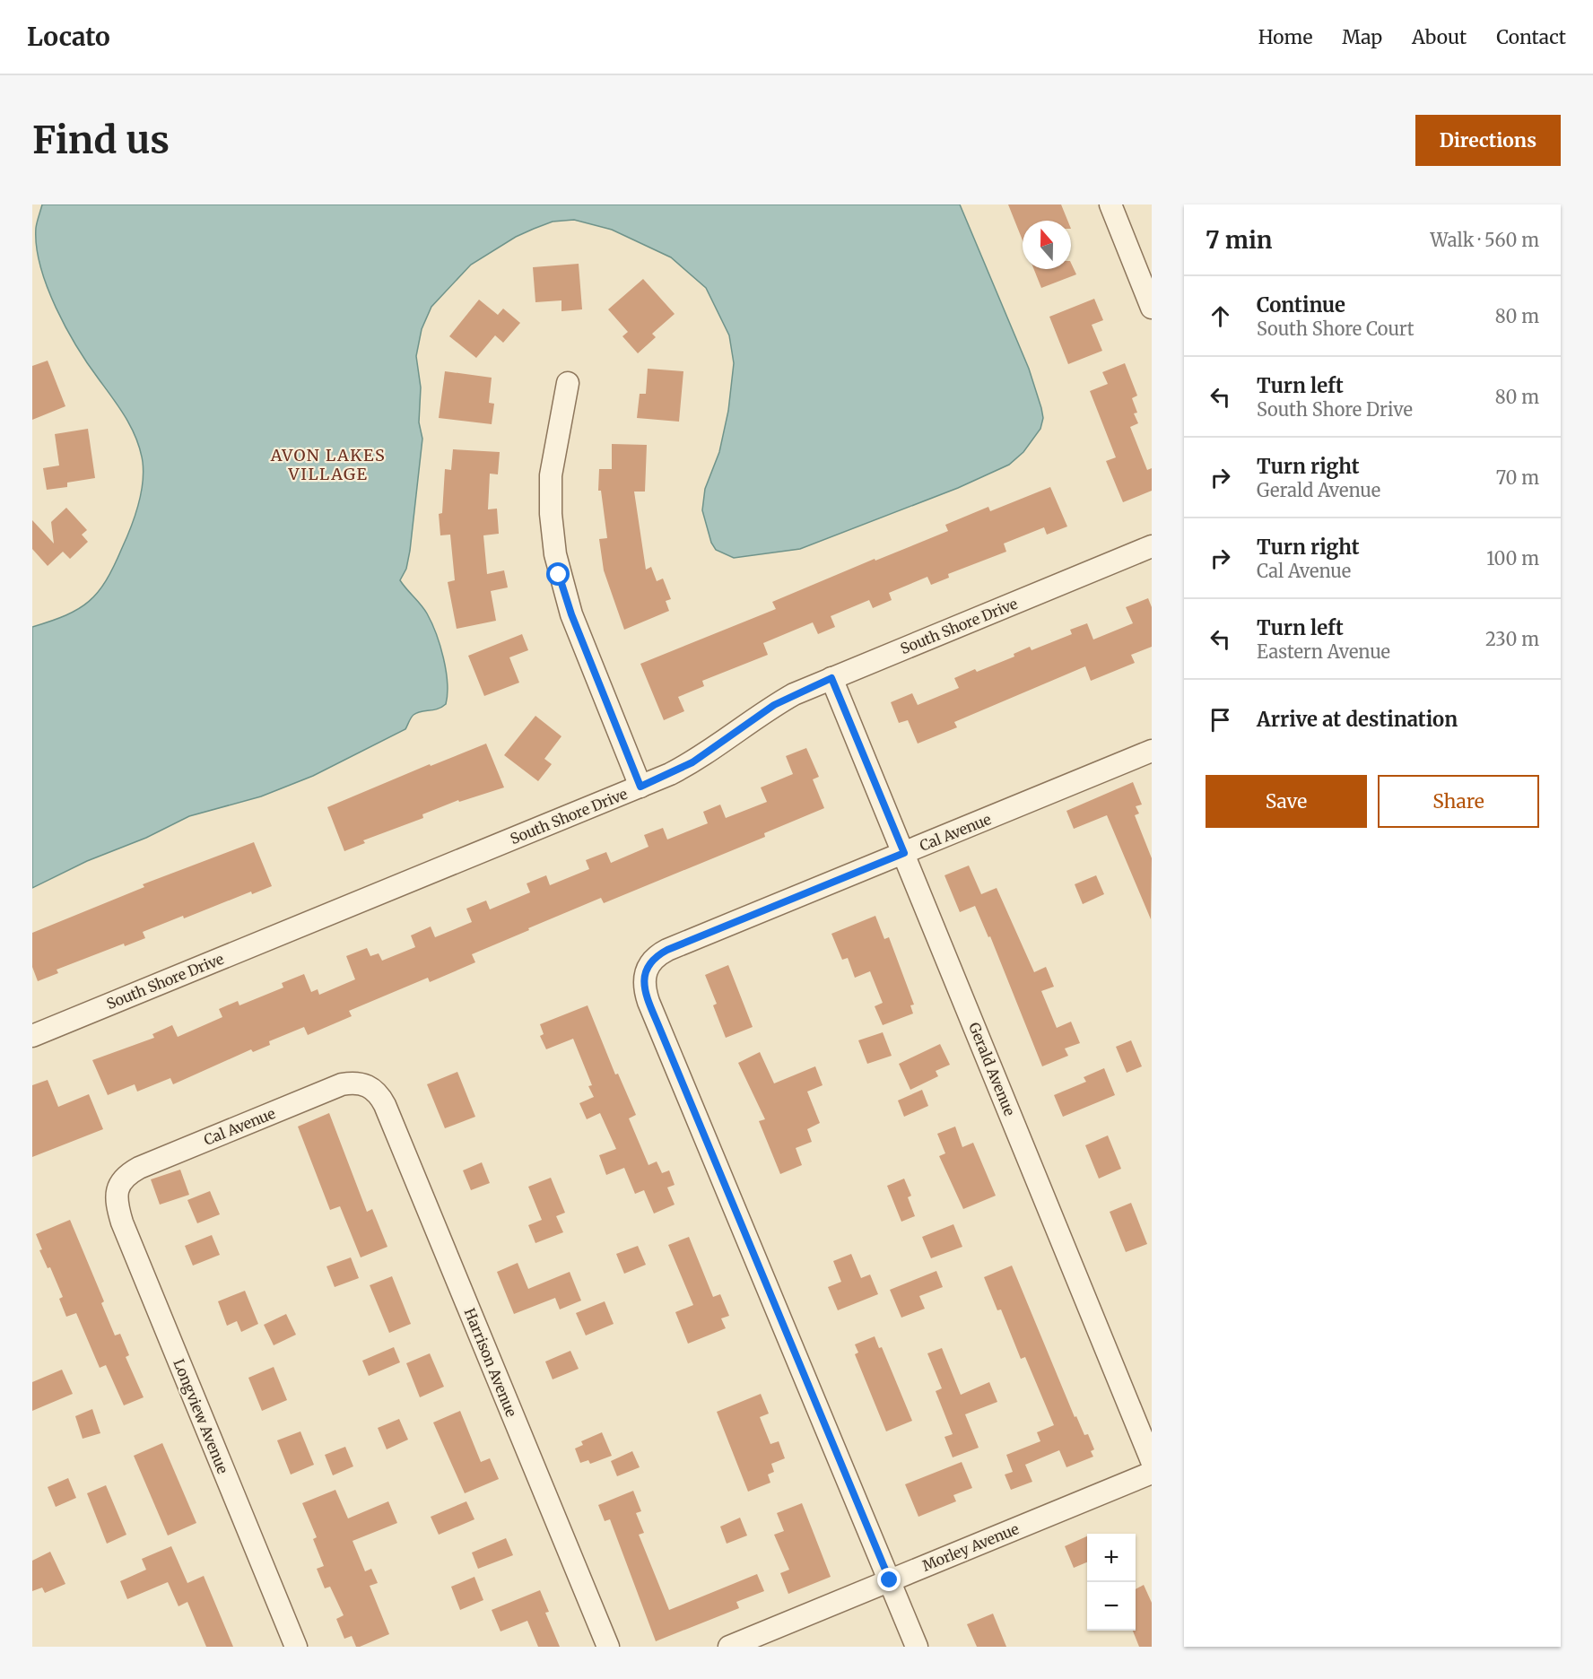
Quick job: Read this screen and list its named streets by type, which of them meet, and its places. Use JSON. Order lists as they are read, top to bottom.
{
  "streets": {
    "street": [
      "South Shore Drive",
      "Cal Avenue",
      "Gerald Avenue",
      "Harrison Avenue",
      "Longview Avenue",
      "Morley Avenue"
    ]
  },
  "crossings": [
    ["South Shore Drive", "Gerald Avenue"],
    ["Cal Avenue", "Gerald Avenue"],
    ["Cal Avenue", "Harrison Avenue"],
    ["Cal Avenue", "Longview Avenue"],
    ["Cal Avenue", "Morley Avenue"]
  ],
  "districts": ["AVON LAKES VILLAGE"],
  "north": "top",
  "page": {
    "header": "Locato",
    "nav": [
      "Home",
      "Map",
      "About",
      "Contact"
    ],
    "buttons": [
      "Directions",
      ["Save", "Share"]
    ],
    "title": "Find us",
    "heading": ["7 min", "Walk · 560 m"],
    "list": [
      ["Continue", "South Shore Court", "80 m"],
      ["Turn left", "South Shore Drive", "80 m"],
      ["Turn right", "Gerald Avenue", "70 m"],
      ["Turn right", "Cal Avenue", "100 m"],
      ["Turn left", "Eastern Avenue", "230 m"],
      "Arrive at destination"
    ],
    "map_buttons": ["+", "−"]
  }
}
